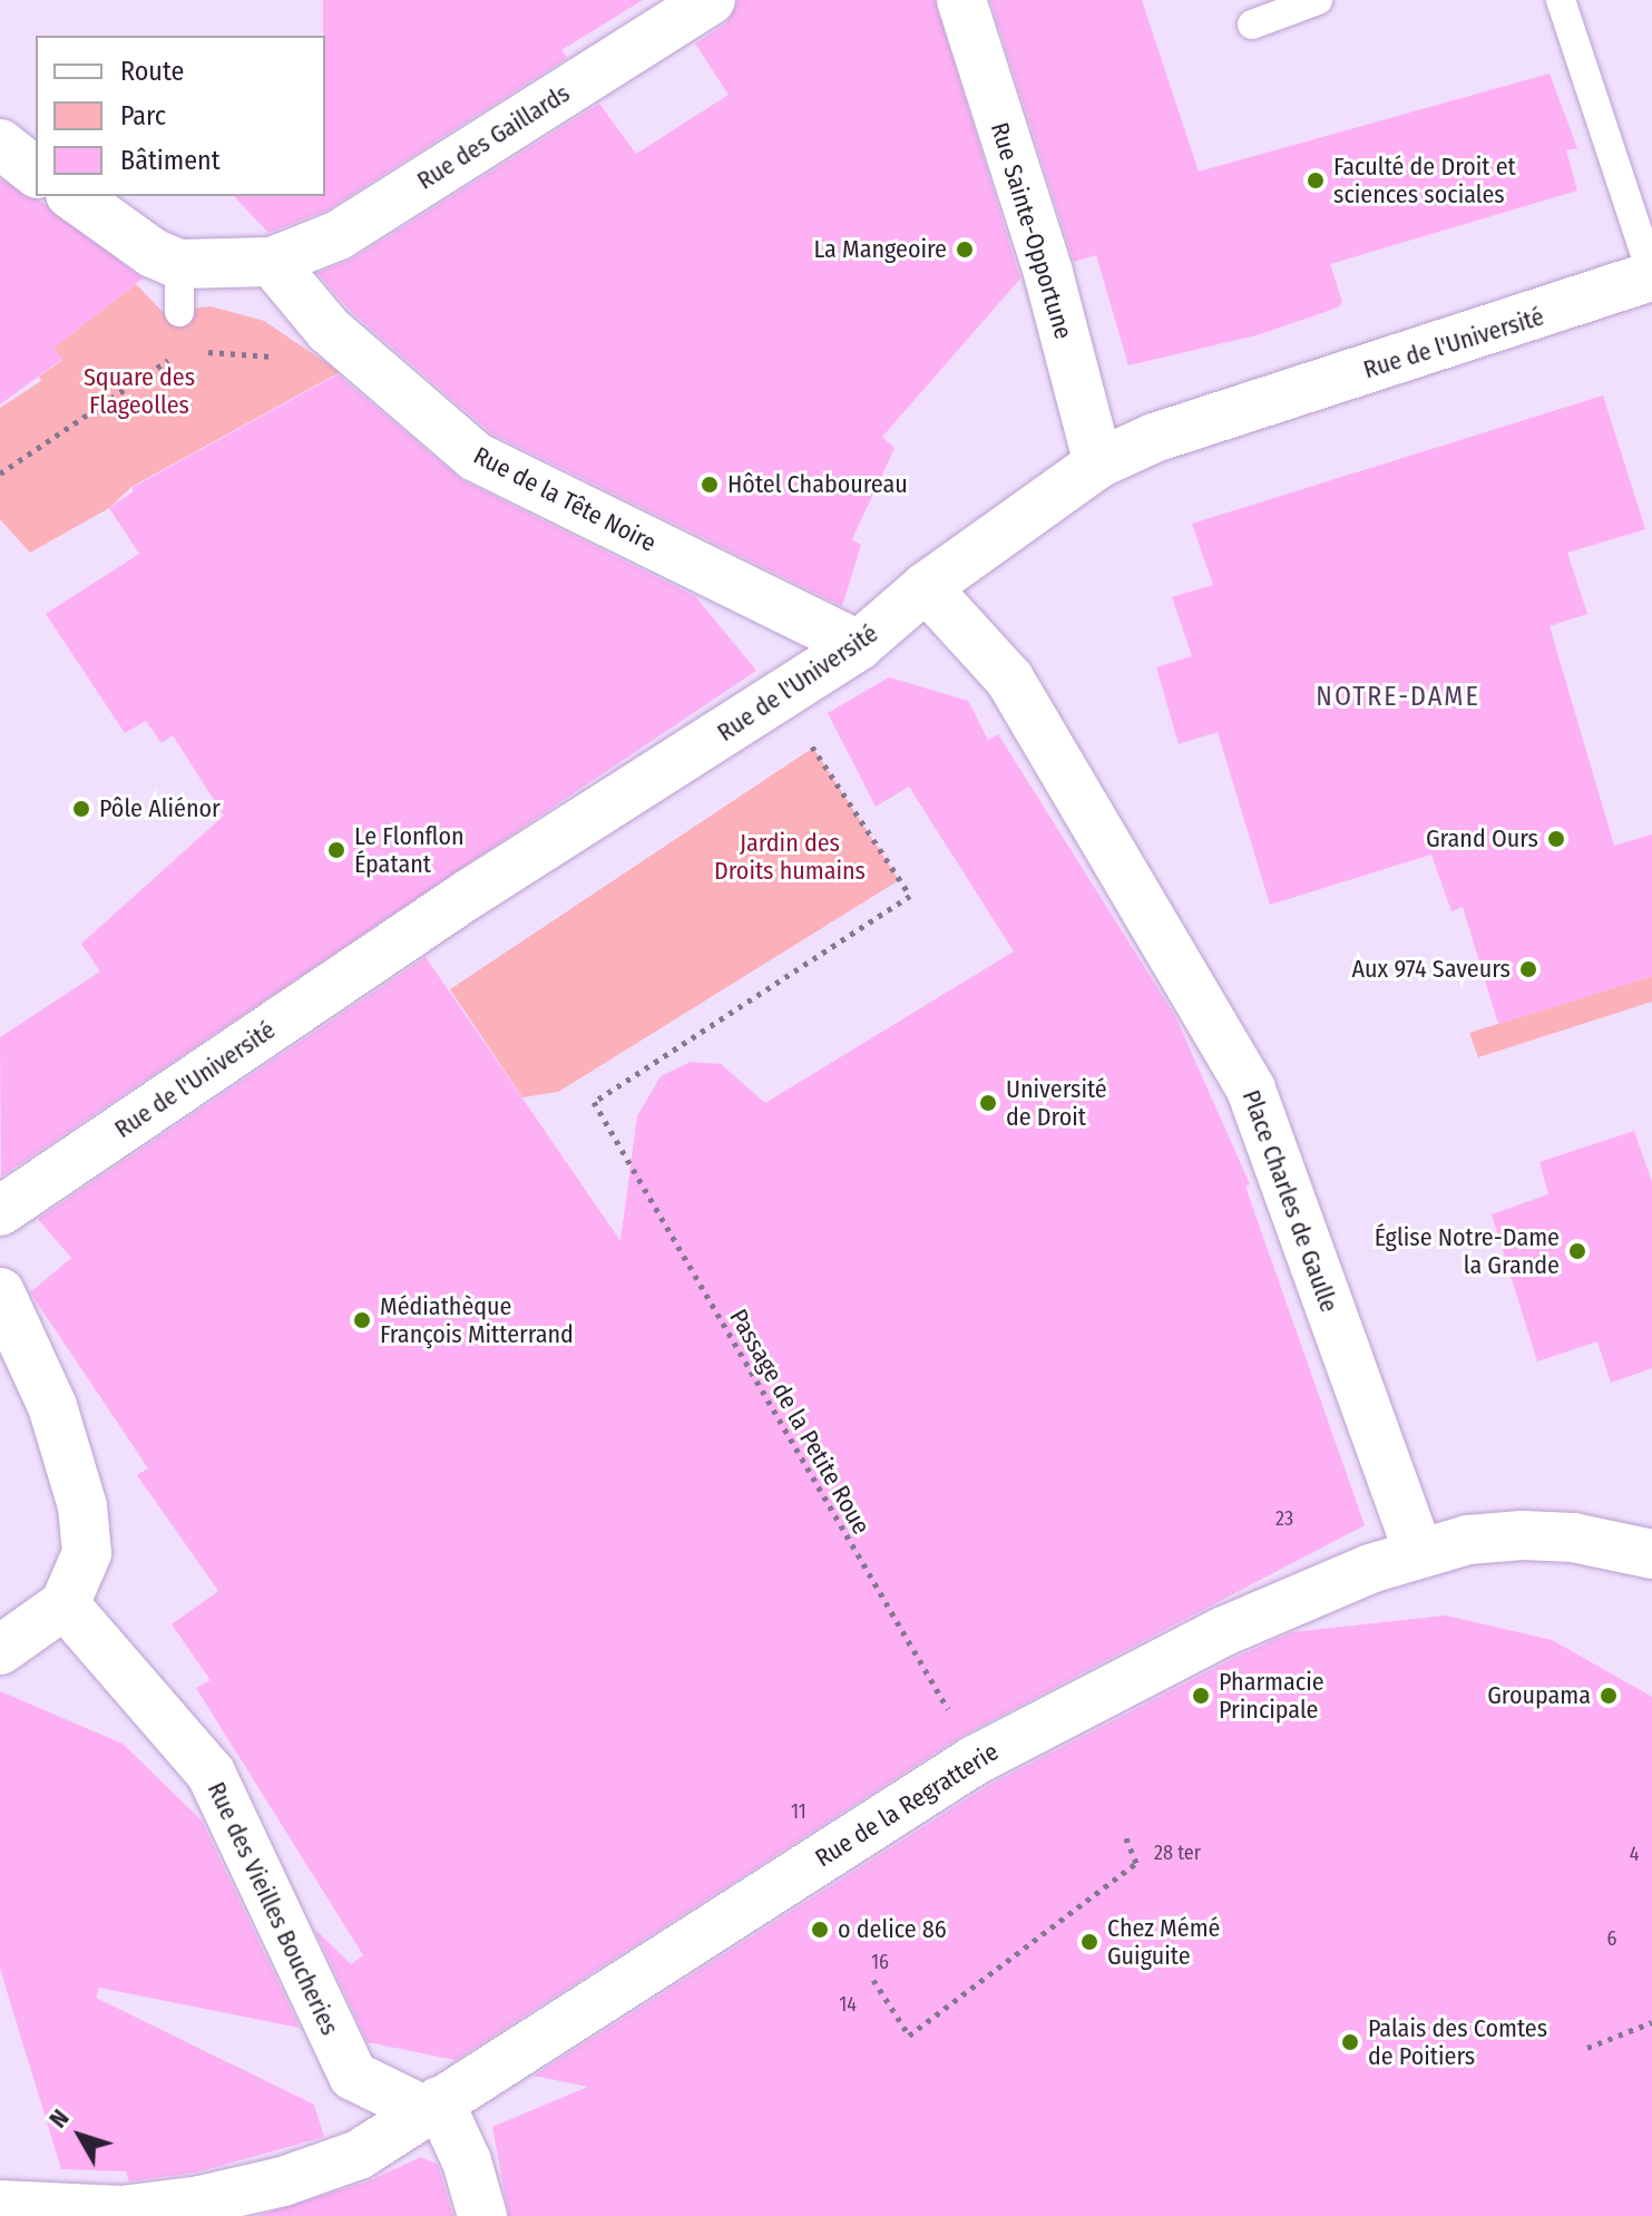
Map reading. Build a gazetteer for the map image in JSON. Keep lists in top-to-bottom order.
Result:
{
  "streets": {
    "street": [
      "Rue des Gaillards",
      "Rue Sainte-Opportune",
      "Rue de l'Université",
      "Rue de la Tête Noire",
      "Place Charles de Gaulle",
      "Rue de la Regratterie",
      "Rue des Vieilles Boucheries"
    ],
    "path": ["Passage de la Petite Roue"]
  },
  "crossings": [
    ["Rue des Gaillards", "Rue de la Tête Noire"],
    ["Rue Sainte-Opportune", "Rue de l'Université"],
    ["Rue de l'Université", "Rue de la Tête Noire"],
    ["Rue de l'Université", "Place Charles de Gaulle"],
    ["Rue de l'Université", "Passage de la Petite Roue"],
    ["Place Charles de Gaulle", "Rue de la Regratterie"],
    ["Passage de la Petite Roue", "Rue de la Regratterie"],
    ["Rue de la Regratterie", "Rue des Vieilles Boucheries"]
  ],
  "districts": ["NOTRE-DAME"],
  "parks": ["Square des Flageolles", "Jardin des Droits humains"],
  "places": [
    "Faculté de Droit et sciences sociales",
    "La Mangeoire",
    "Hôtel Chaboureau",
    "Pôle Aliénor",
    "Grand Ours",
    "Le Flonflon Épatant",
    "Aux 974 Saveurs",
    "Université de Droit",
    "Église Notre-Dame la Grande",
    "Médiathèque François Mitterrand",
    "Pharmacie Principale",
    "Groupama",
    "o delice 86",
    "Chez Mémé Guiguite",
    "Palais des Comtes de Poitiers"
  ],
  "house_numbers": [
    "23",
    "11",
    "28 ter",
    "4",
    "6",
    "16",
    "14"
  ],
  "legend": ["Route", "Parc", "Bâtiment"],
  "north": "top left"
}
